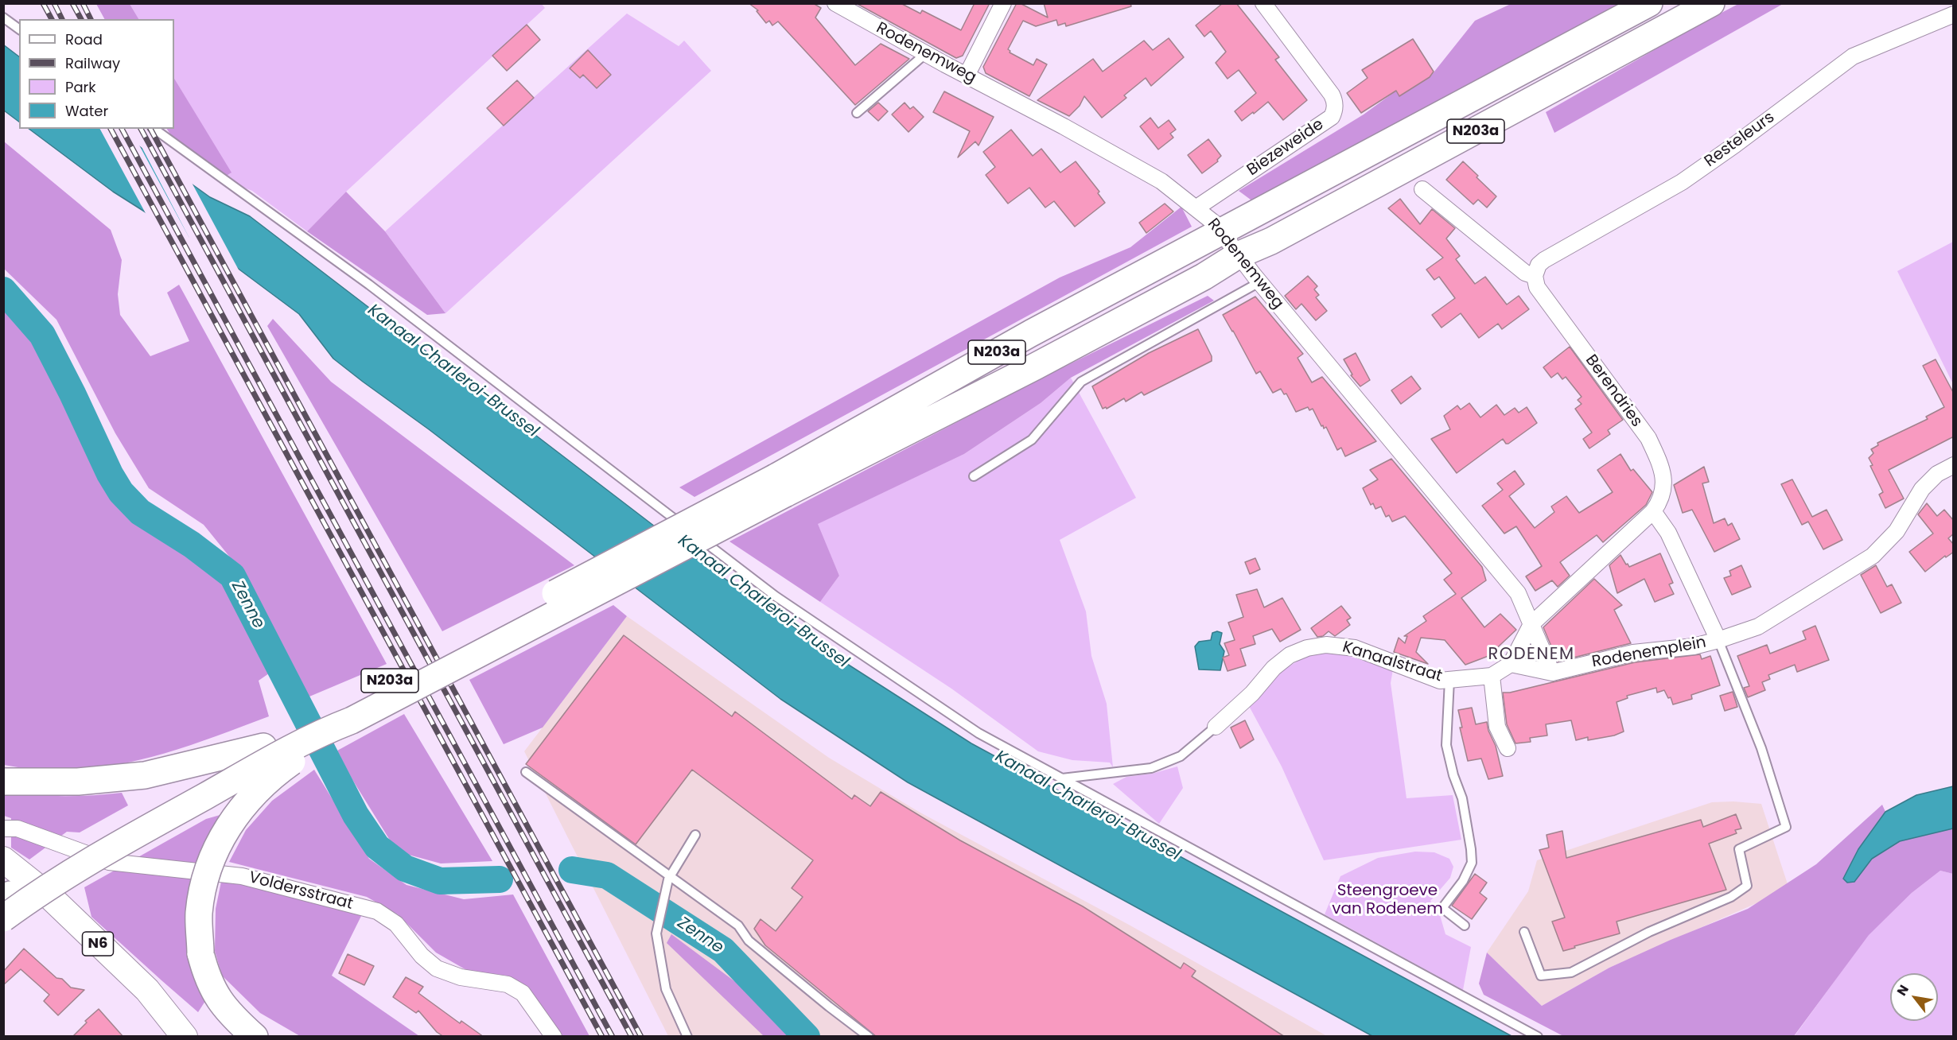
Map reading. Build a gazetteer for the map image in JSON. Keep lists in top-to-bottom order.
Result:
{
  "streets": {
    "highway": ["N203a"],
    "main road": ["N6"],
    "street": [
      "Rodenemweg",
      "Resteleurs",
      "Biezeweide",
      "Berendries",
      "Rodenemplein",
      "Kanaalstraat",
      "Voldersstraat"
    ]
  },
  "crossings": [
    ["Rodenemweg", "N203a"],
    ["Rodenemweg", "Biezeweide"],
    ["Resteleurs", "Berendries"],
    ["Rodenemplein", "Kanaalstraat"]
  ],
  "districts": ["RODENEM"],
  "water": ["Kanaal Charleroi-Brussel", "Zenne"],
  "parks": ["Steengroeve van Rodenem"],
  "legend": [
    "Road",
    "Railway",
    "Park",
    "Water"
  ],
  "north": "top left"
}
